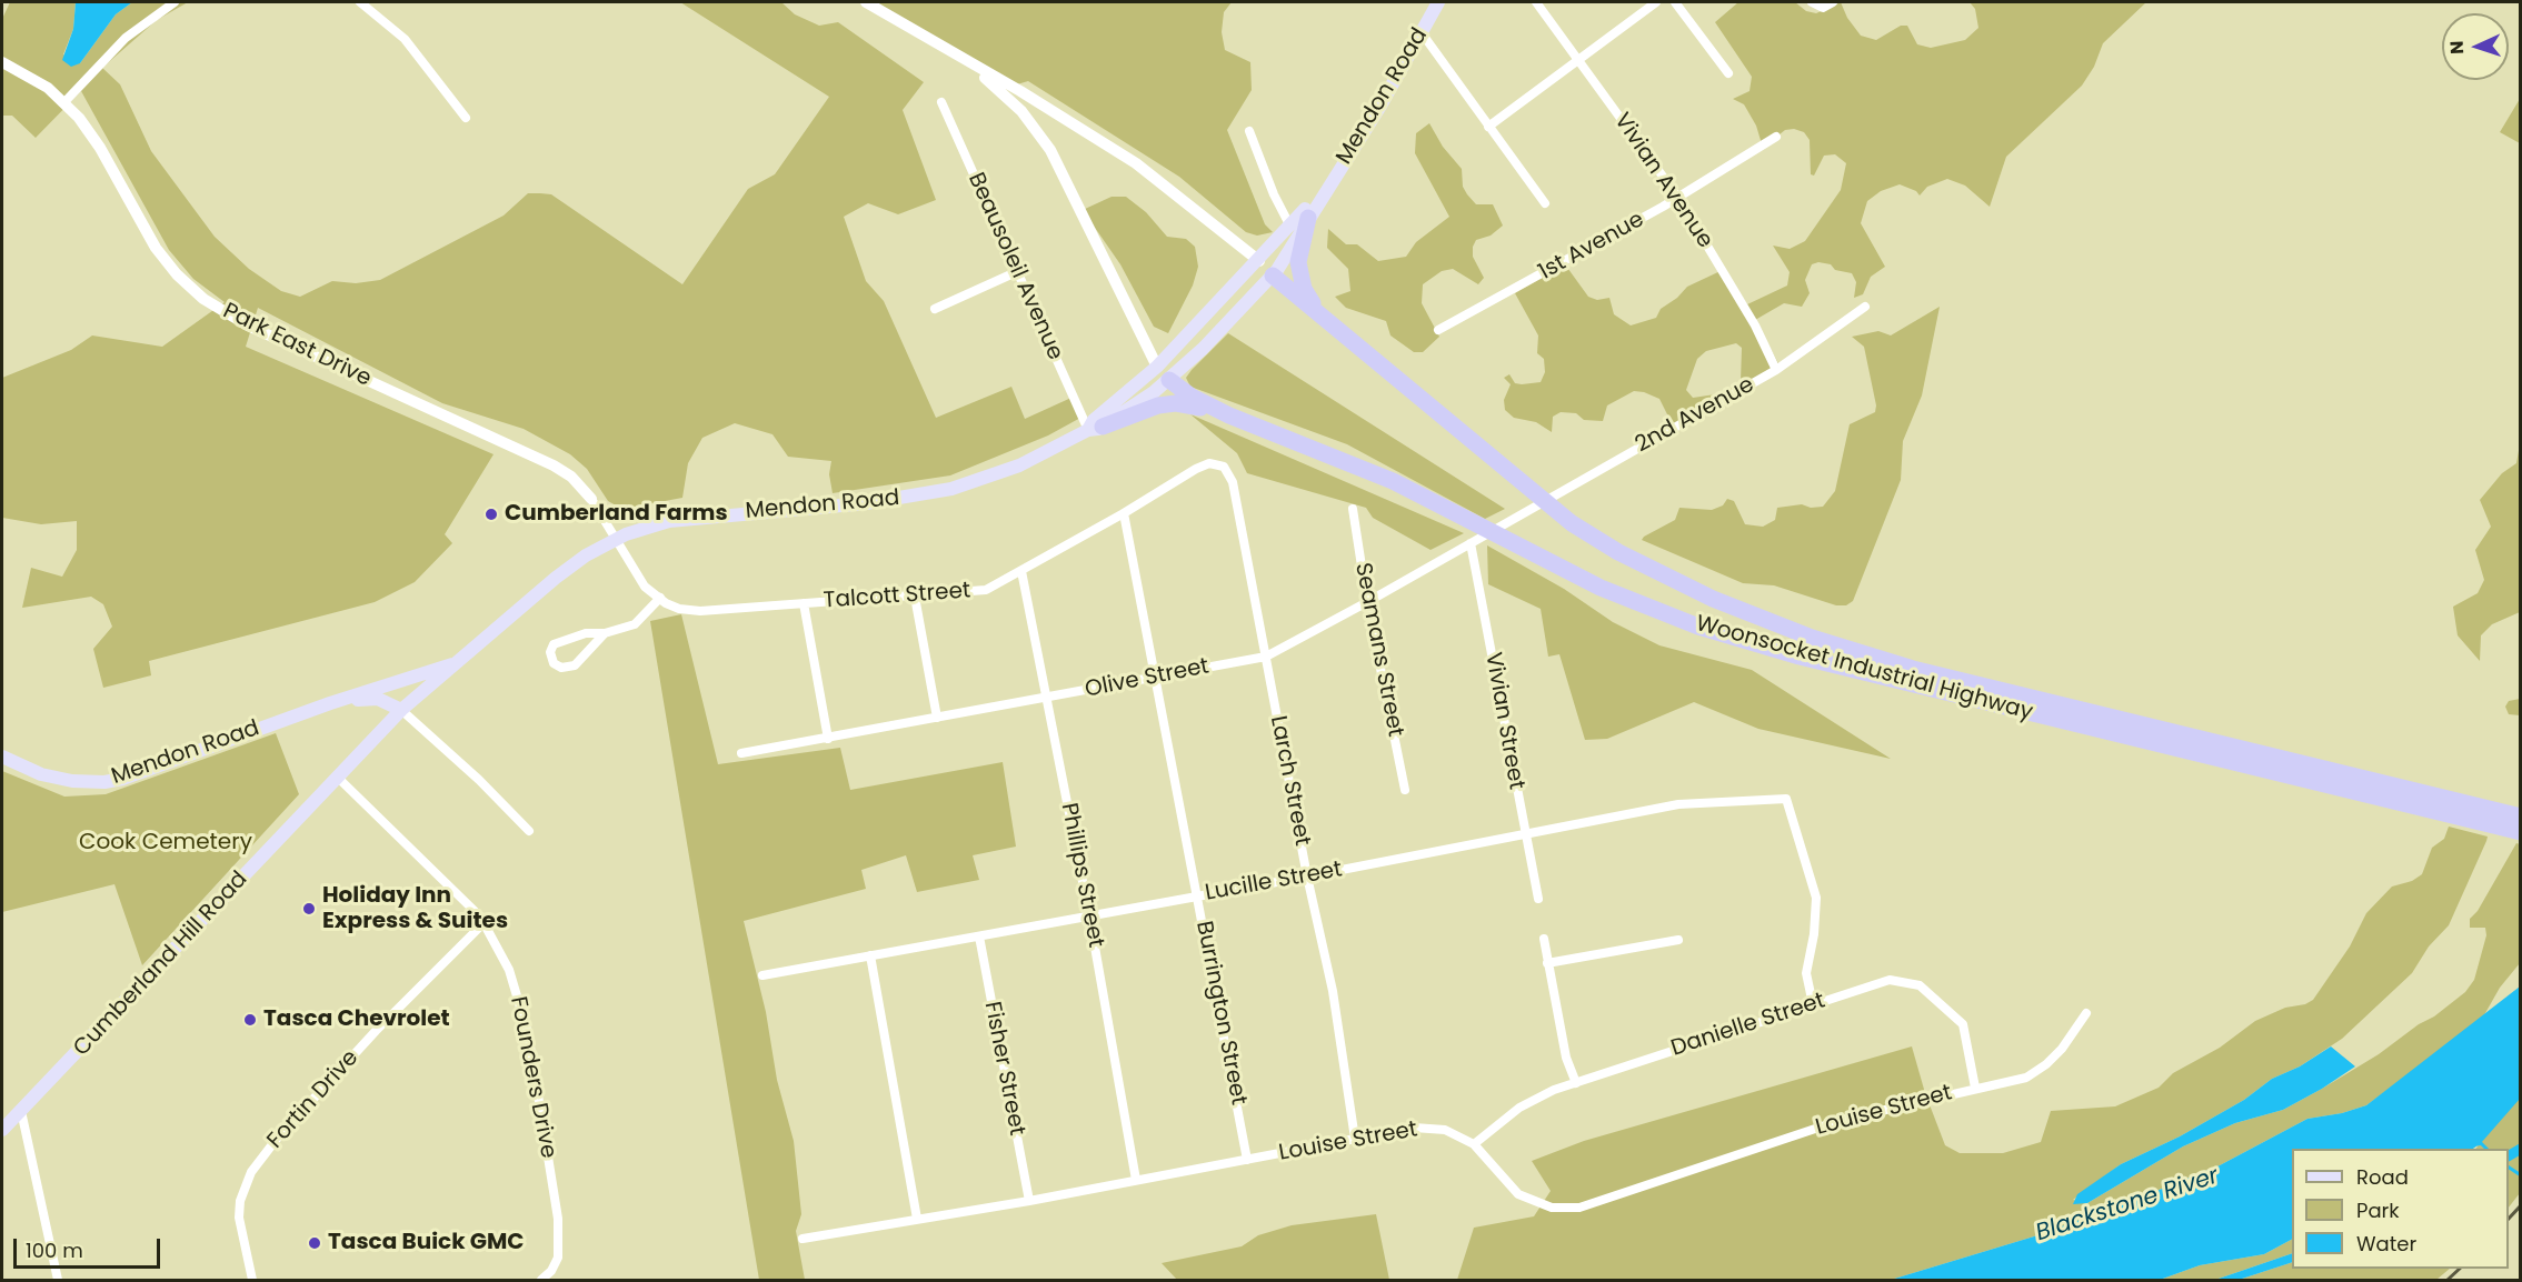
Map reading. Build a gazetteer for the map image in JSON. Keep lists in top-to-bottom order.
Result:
{
  "streets": {
    "highway": ["Woonsocket Industrial Highway"],
    "main road": ["Mendon Road", "Cumberland Hill Road"],
    "street": [
      "Vivian Avenue",
      "1st Avenue",
      "Beausoleil Avenue",
      "Park East Drive",
      "2nd Avenue",
      "Talcott Street",
      "Seamans Street",
      "Olive Street",
      "Vivian Street",
      "Larch Street",
      "Phillips Street",
      "Lucille Street",
      "Burrington Street",
      "Danielle Street",
      "Fisher Street",
      "Founders Drive",
      "Fortin Drive",
      "Louise Street"
    ]
  },
  "crossings": [
    ["Mendon Road", "Beausoleil Avenue"],
    ["Mendon Road", "Park East Drive"],
    ["Mendon Road", "Talcott Street"],
    ["Mendon Road", "Woonsocket Industrial Highway"],
    ["Mendon Road", "Cumberland Hill Road"],
    ["Vivian Avenue", "1st Avenue"],
    ["Vivian Avenue", "2nd Avenue"],
    ["Park East Drive", "Talcott Street"],
    ["2nd Avenue", "Olive Street"],
    ["Talcott Street", "Larch Street"],
    ["Talcott Street", "Phillips Street"],
    ["Talcott Street", "Burrington Street"],
    ["Seamans Street", "Olive Street"],
    ["Olive Street", "Vivian Street"],
    ["Olive Street", "Larch Street"],
    ["Olive Street", "Phillips Street"],
    ["Olive Street", "Burrington Street"],
    ["Vivian Street", "Lucille Street"],
    ["Larch Street", "Lucille Street"],
    ["Larch Street", "Louise Street"],
    ["Phillips Street", "Lucille Street"],
    ["Phillips Street", "Louise Street"],
    ["Lucille Street", "Burrington Street"],
    ["Lucille Street", "Danielle Street"],
    ["Lucille Street", "Fisher Street"],
    ["Cumberland Hill Road", "Founders Drive"],
    ["Burrington Street", "Louise Street"],
    ["Danielle Street", "Louise Street"],
    ["Fisher Street", "Louise Street"],
    ["Founders Drive", "Fortin Drive"]
  ],
  "water": ["Blackstone River"],
  "parks": ["Cook Cemetery"],
  "places": [
    "Cumberland Farms",
    "Holiday Inn Express & Suites",
    "Tasca Chevrolet",
    "Tasca Buick GMC"
  ],
  "legend": ["Road", "Park", "Water"],
  "scale_bar": "100 m",
  "north": "left"
}
